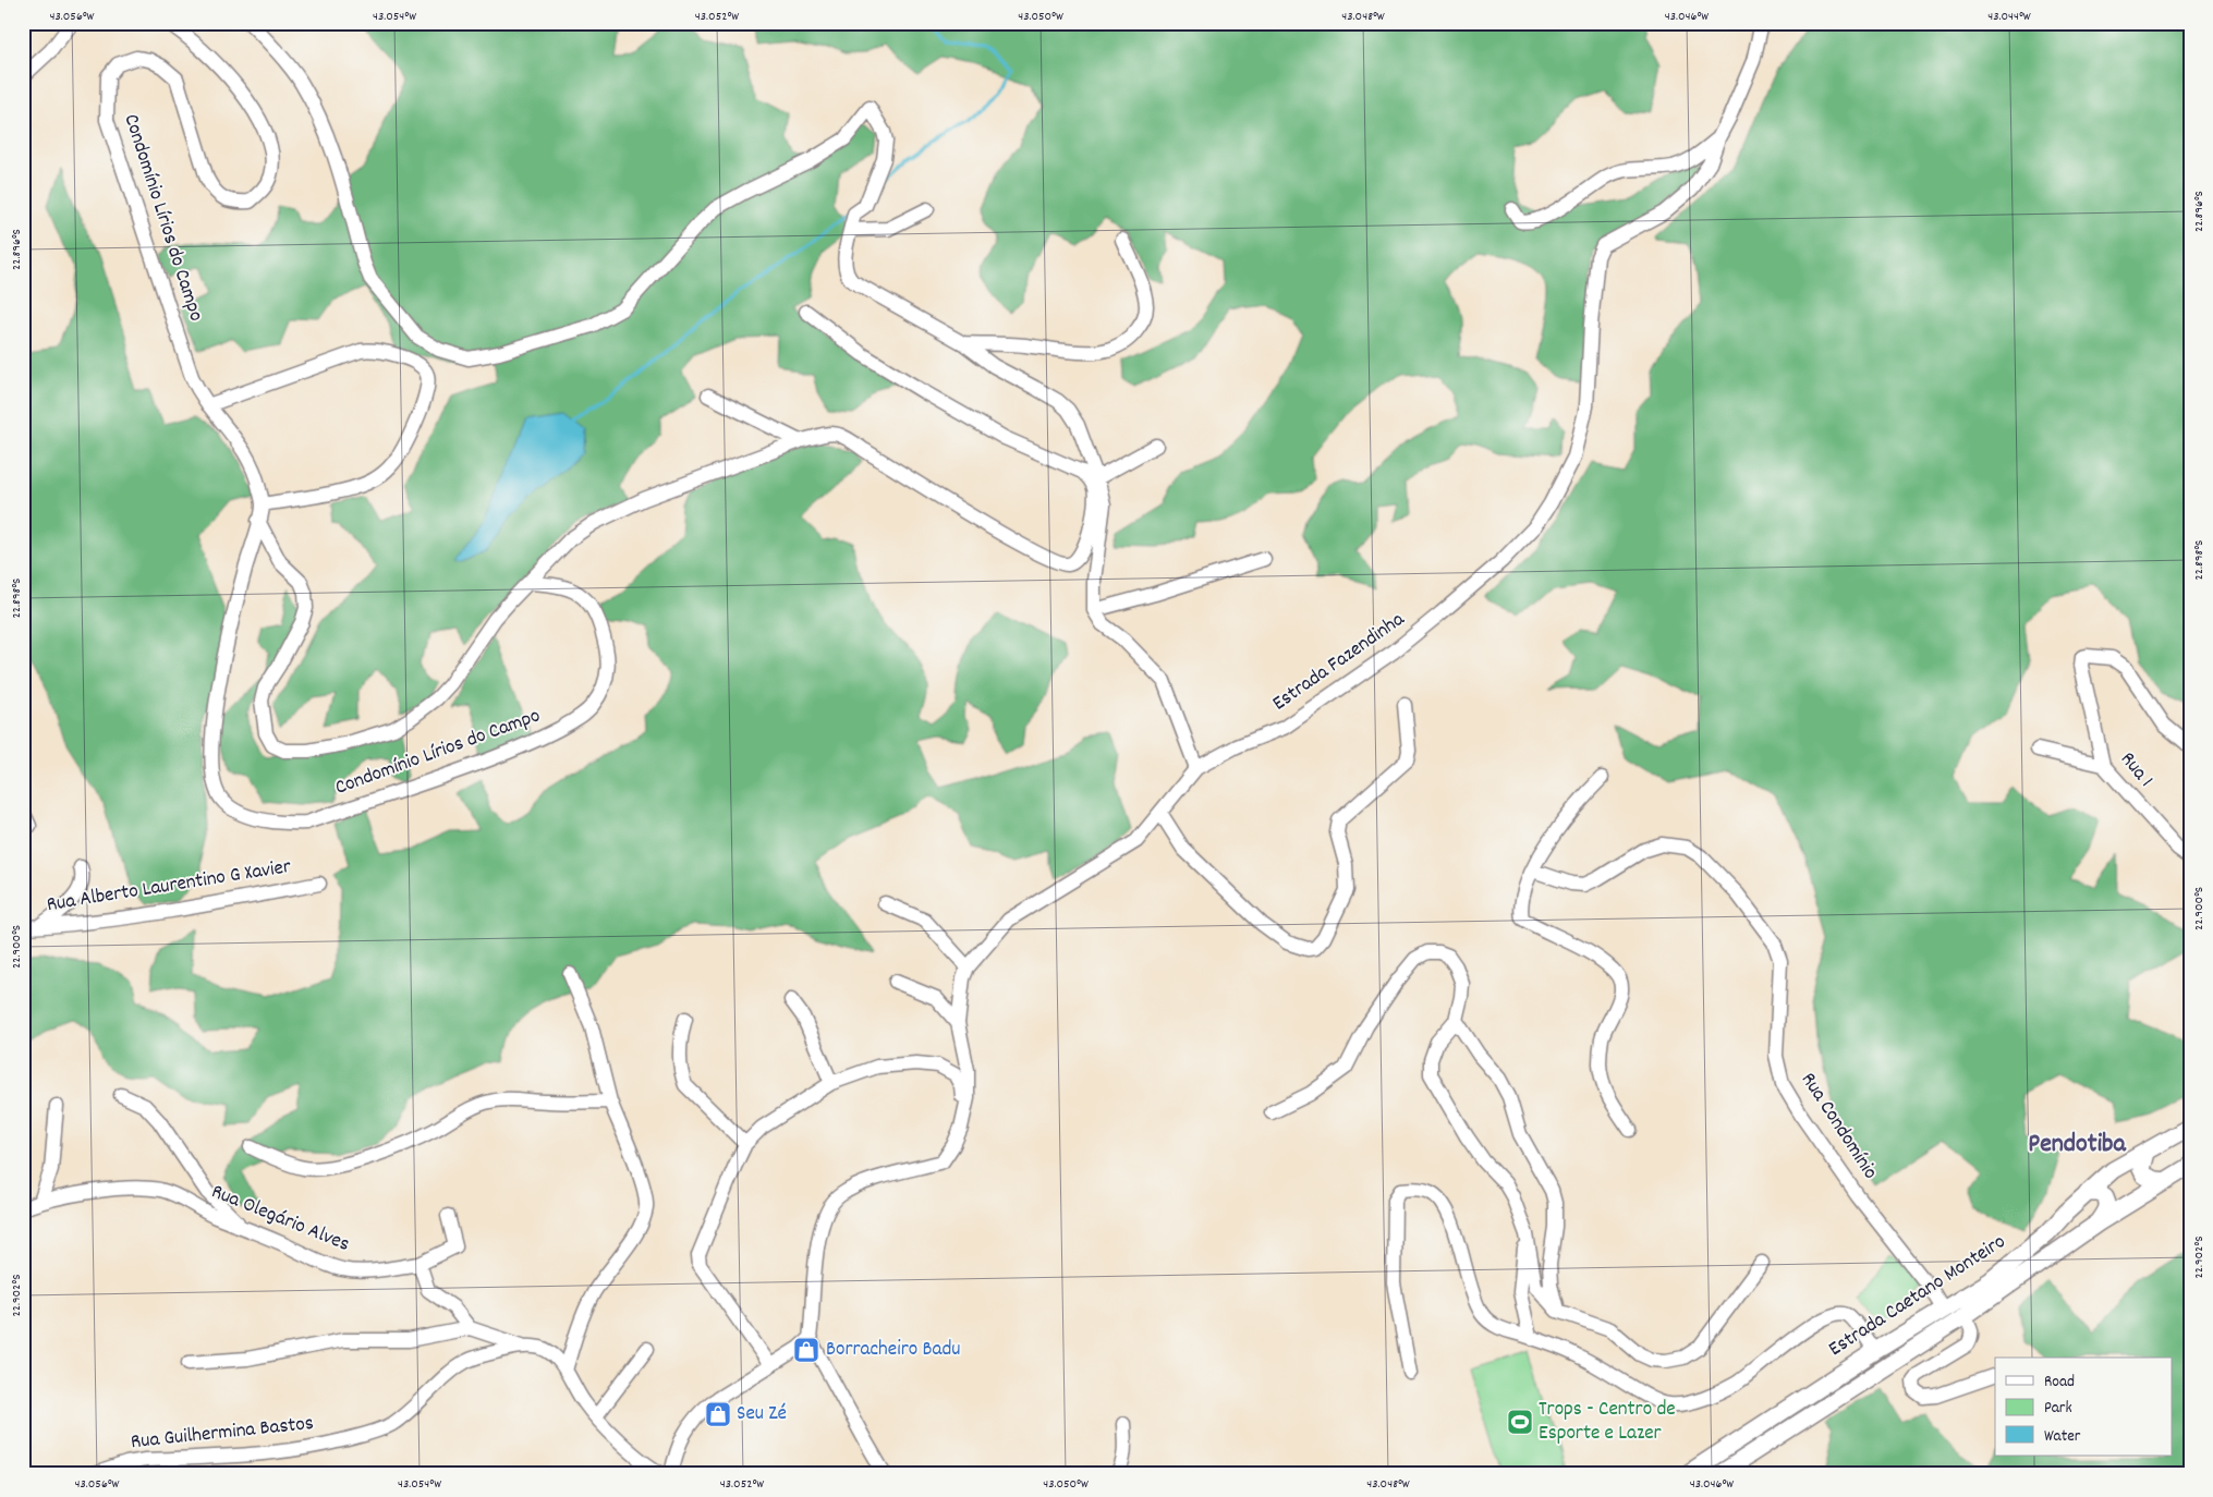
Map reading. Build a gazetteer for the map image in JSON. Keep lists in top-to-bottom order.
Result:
{
  "streets": {
    "main road": ["Estrada Caetano Monteiro"],
    "street": [
      "Condomínio Lírios do Campo",
      "Estrada Fazendinha",
      "Rua 1",
      "Rua Alberto Laurentino G Xavier",
      "Rua Condomínio",
      "Rua Olegário Alves",
      "Rua Guilhermina Bastos"
    ]
  },
  "crossings": [
    ["Rua Condomínio", "Estrada Caetano Monteiro"]
  ],
  "districts": ["Pendotiba"],
  "places": {
    "shop": ["Borracheiro Badu", "Seu Zé"],
    "sports": ["Trops - Centro de Esporte e Lazer"]
  },
  "legend": ["Road", "Park", "Water"],
  "coordinates": [
    "43.056°W",
    "43.054°W",
    "43.052°W",
    "43.050°W",
    "43.048°W",
    "43.046°W",
    "43.044°W",
    "22.896°S",
    "22.898°S",
    "22.900°S",
    "22.902°S"
  ]
}
